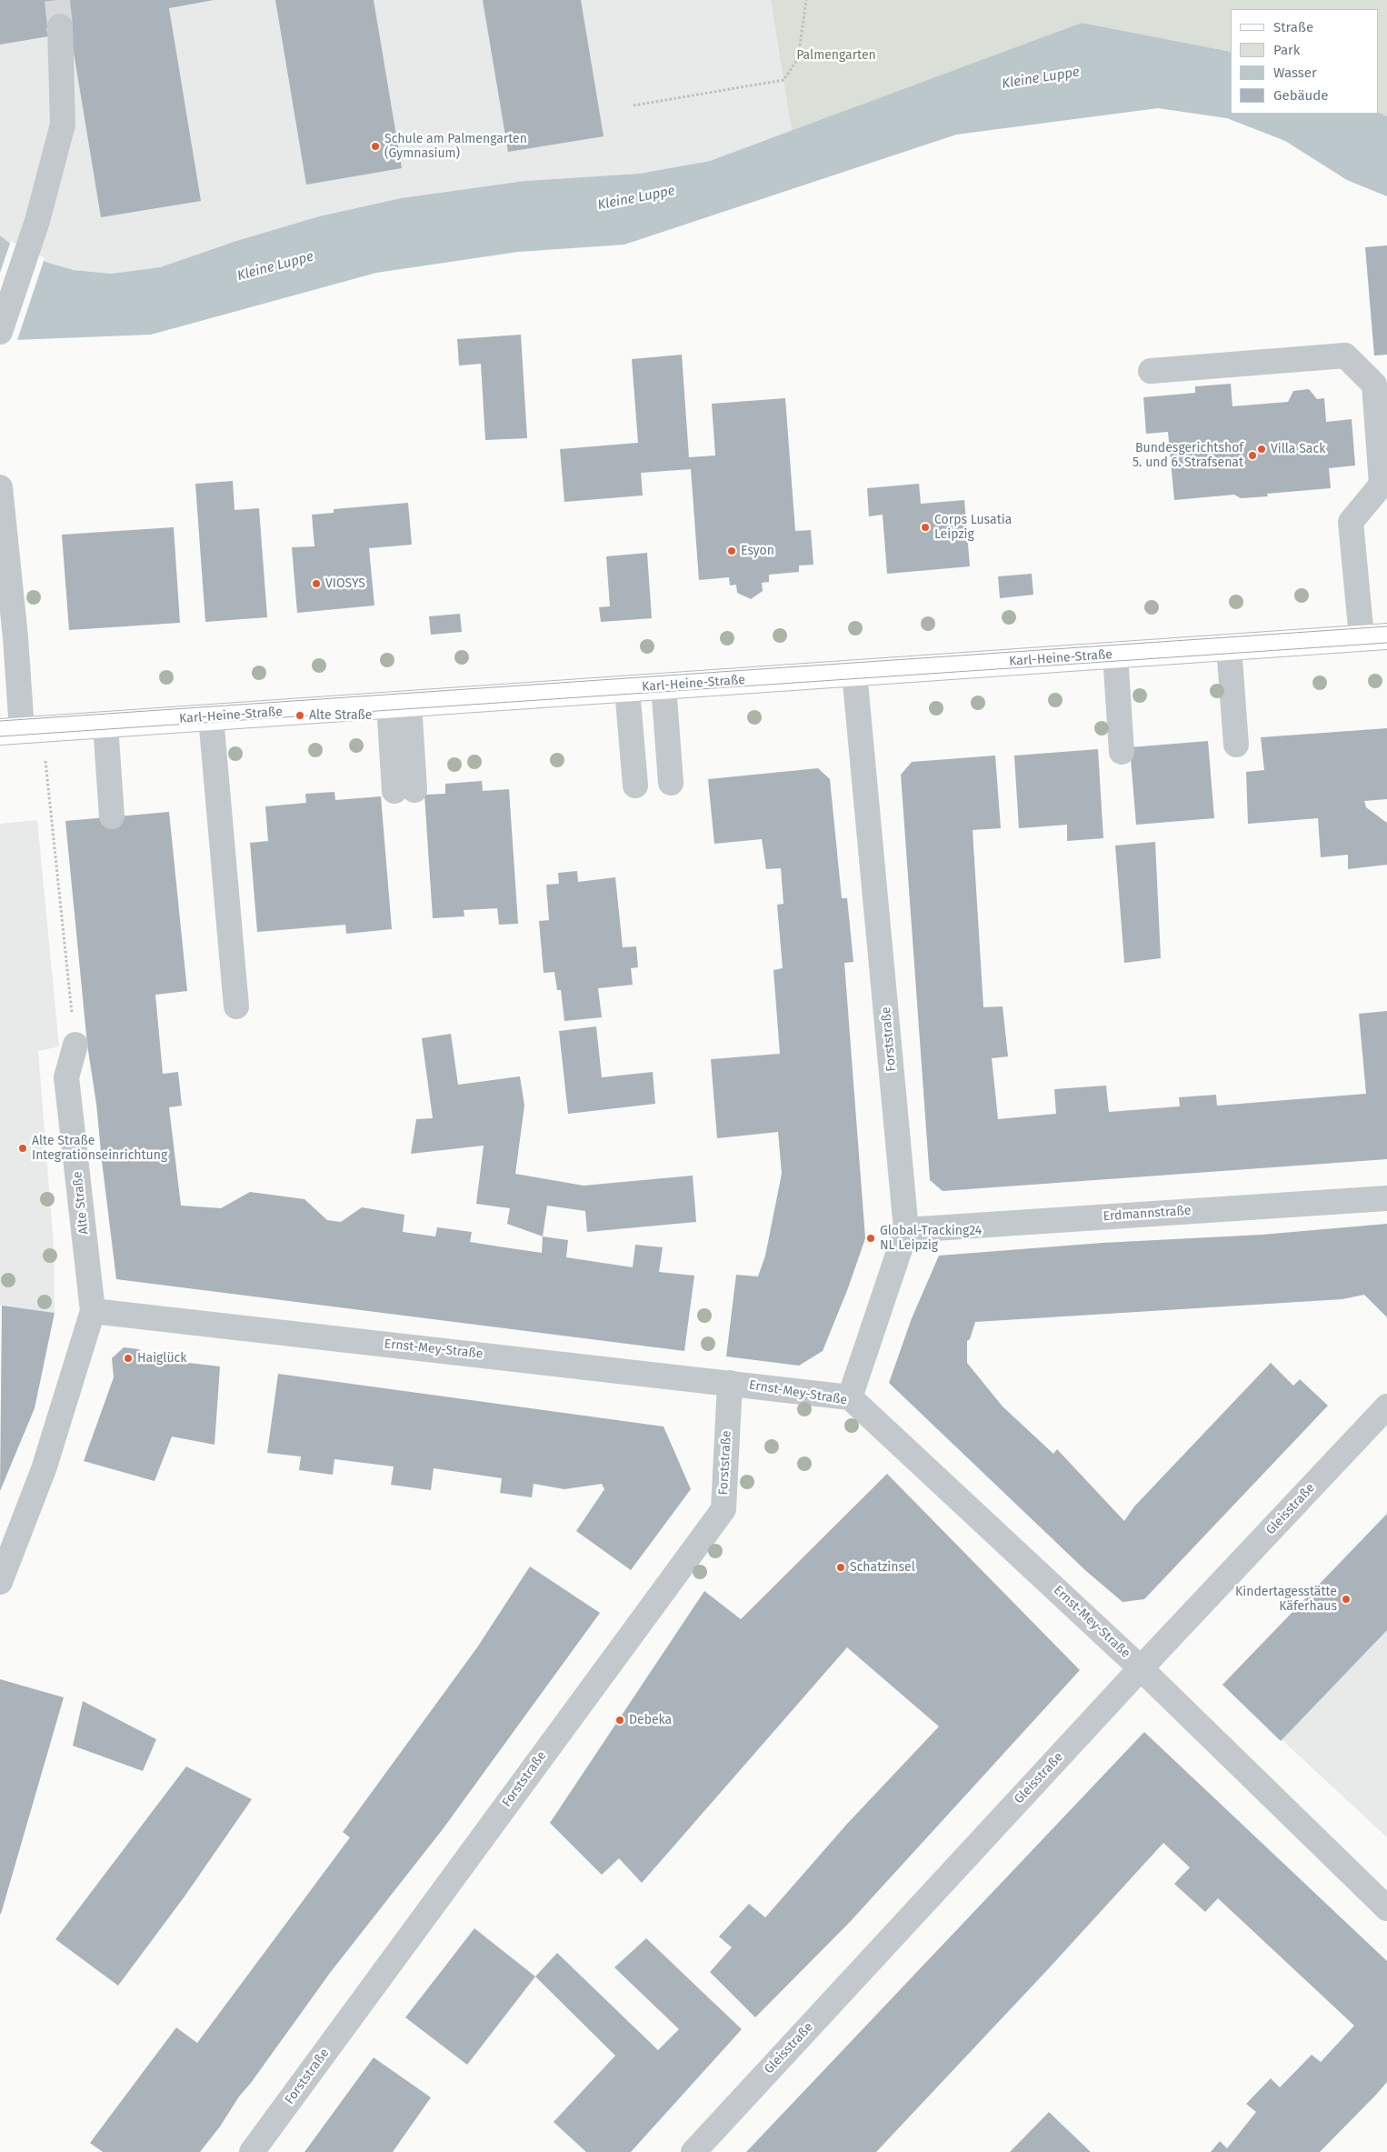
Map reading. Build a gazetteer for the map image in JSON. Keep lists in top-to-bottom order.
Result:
{
  "streets": {
    "main road": ["Karl-Heine-Straße"],
    "street": [
      "Forststraße",
      "Alte Straße",
      "Erdmannstraße",
      "Ernst-Mey-Straße",
      "Gleisstraße"
    ]
  },
  "crossings": [
    ["Karl-Heine-Straße", "Forststraße"],
    ["Forststraße", "Erdmannstraße"],
    ["Forststraße", "Ernst-Mey-Straße"],
    ["Alte Straße", "Ernst-Mey-Straße"],
    ["Ernst-Mey-Straße", "Gleisstraße"]
  ],
  "water": ["Kleine Luppe"],
  "parks": ["Palmengarten"],
  "places": [
    "Schule am Palmengarten (Gymnasium)",
    "Villa Sack",
    "Bundesgerichtshof 5. und 6. Strafsenat",
    "Corps Lusatia Leipzig",
    "Esyon",
    "VIOSYS",
    "Alte Straße",
    "Alte Straße Integrationseinrichtung",
    "Global-Tracking24 NL Leipzig",
    "Haiglück",
    "Schatzinsel",
    "Kindertagesstätte Käferhaus",
    "Debeka"
  ],
  "legend": [
    "Straße",
    "Park",
    "Wasser",
    "Gebäude"
  ]
}
